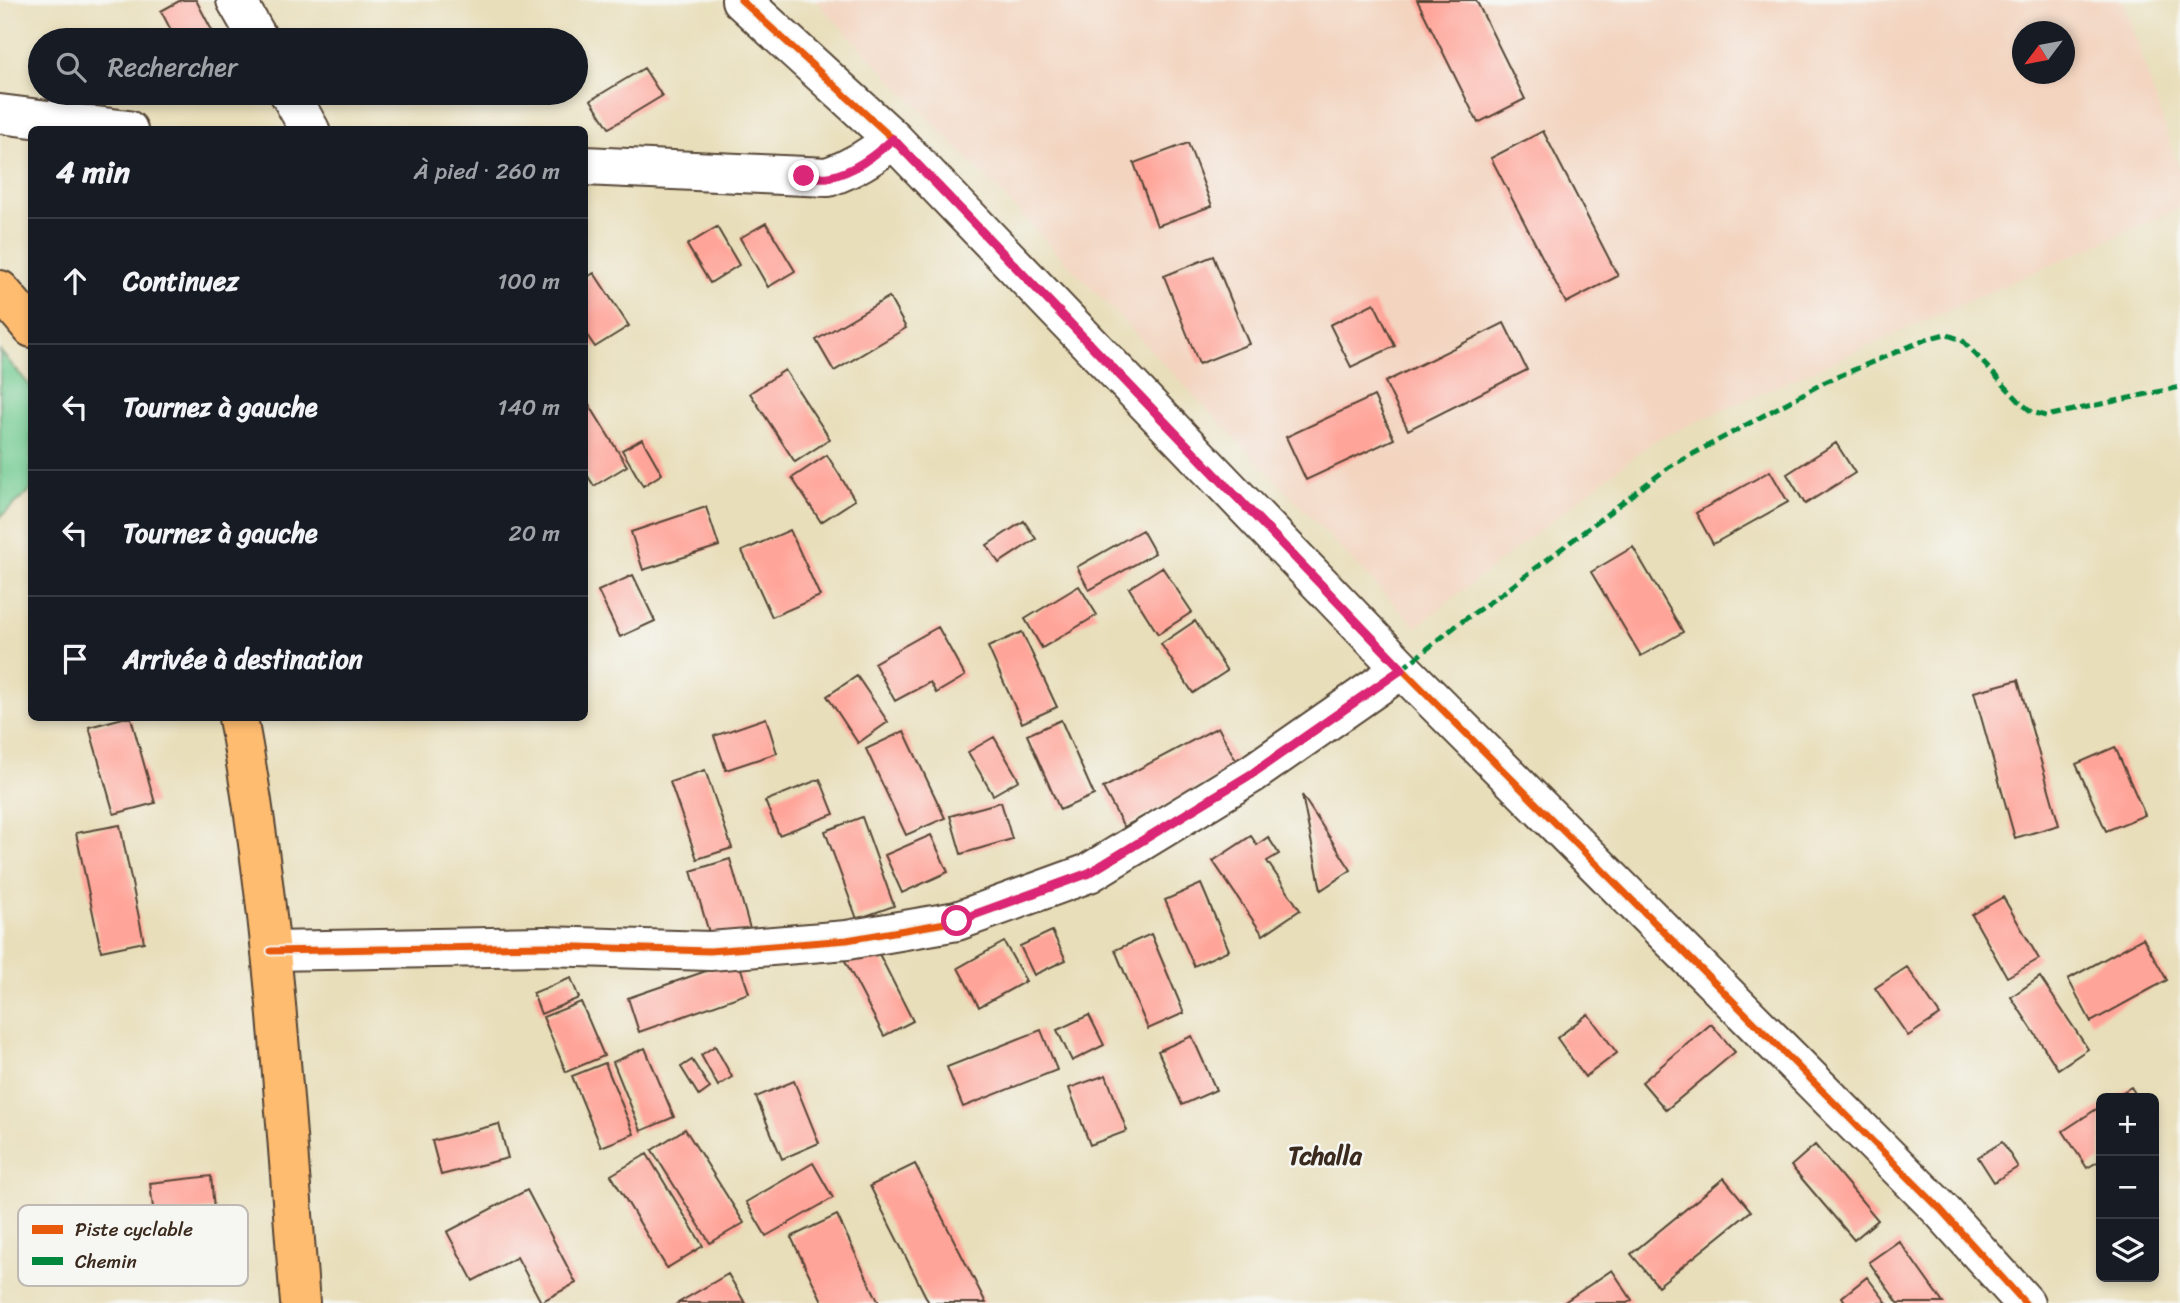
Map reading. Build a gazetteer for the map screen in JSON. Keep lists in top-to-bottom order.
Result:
{
  "districts": ["Tchalla"],
  "legend": ["Piste cyclable", "Chemin"],
  "north": "bottom left",
  "page": {
    "search": "Rechercher",
    "heading": ["4 min", "À pied · 260 m"],
    "list": [
      ["Continuez", "100 m"],
      ["Tournez à gauche", "140 m"],
      ["Tournez à gauche", "20 m"],
      "Arrivée à destination"
    ],
    "map_buttons": ["+", "−"]
  }
}
